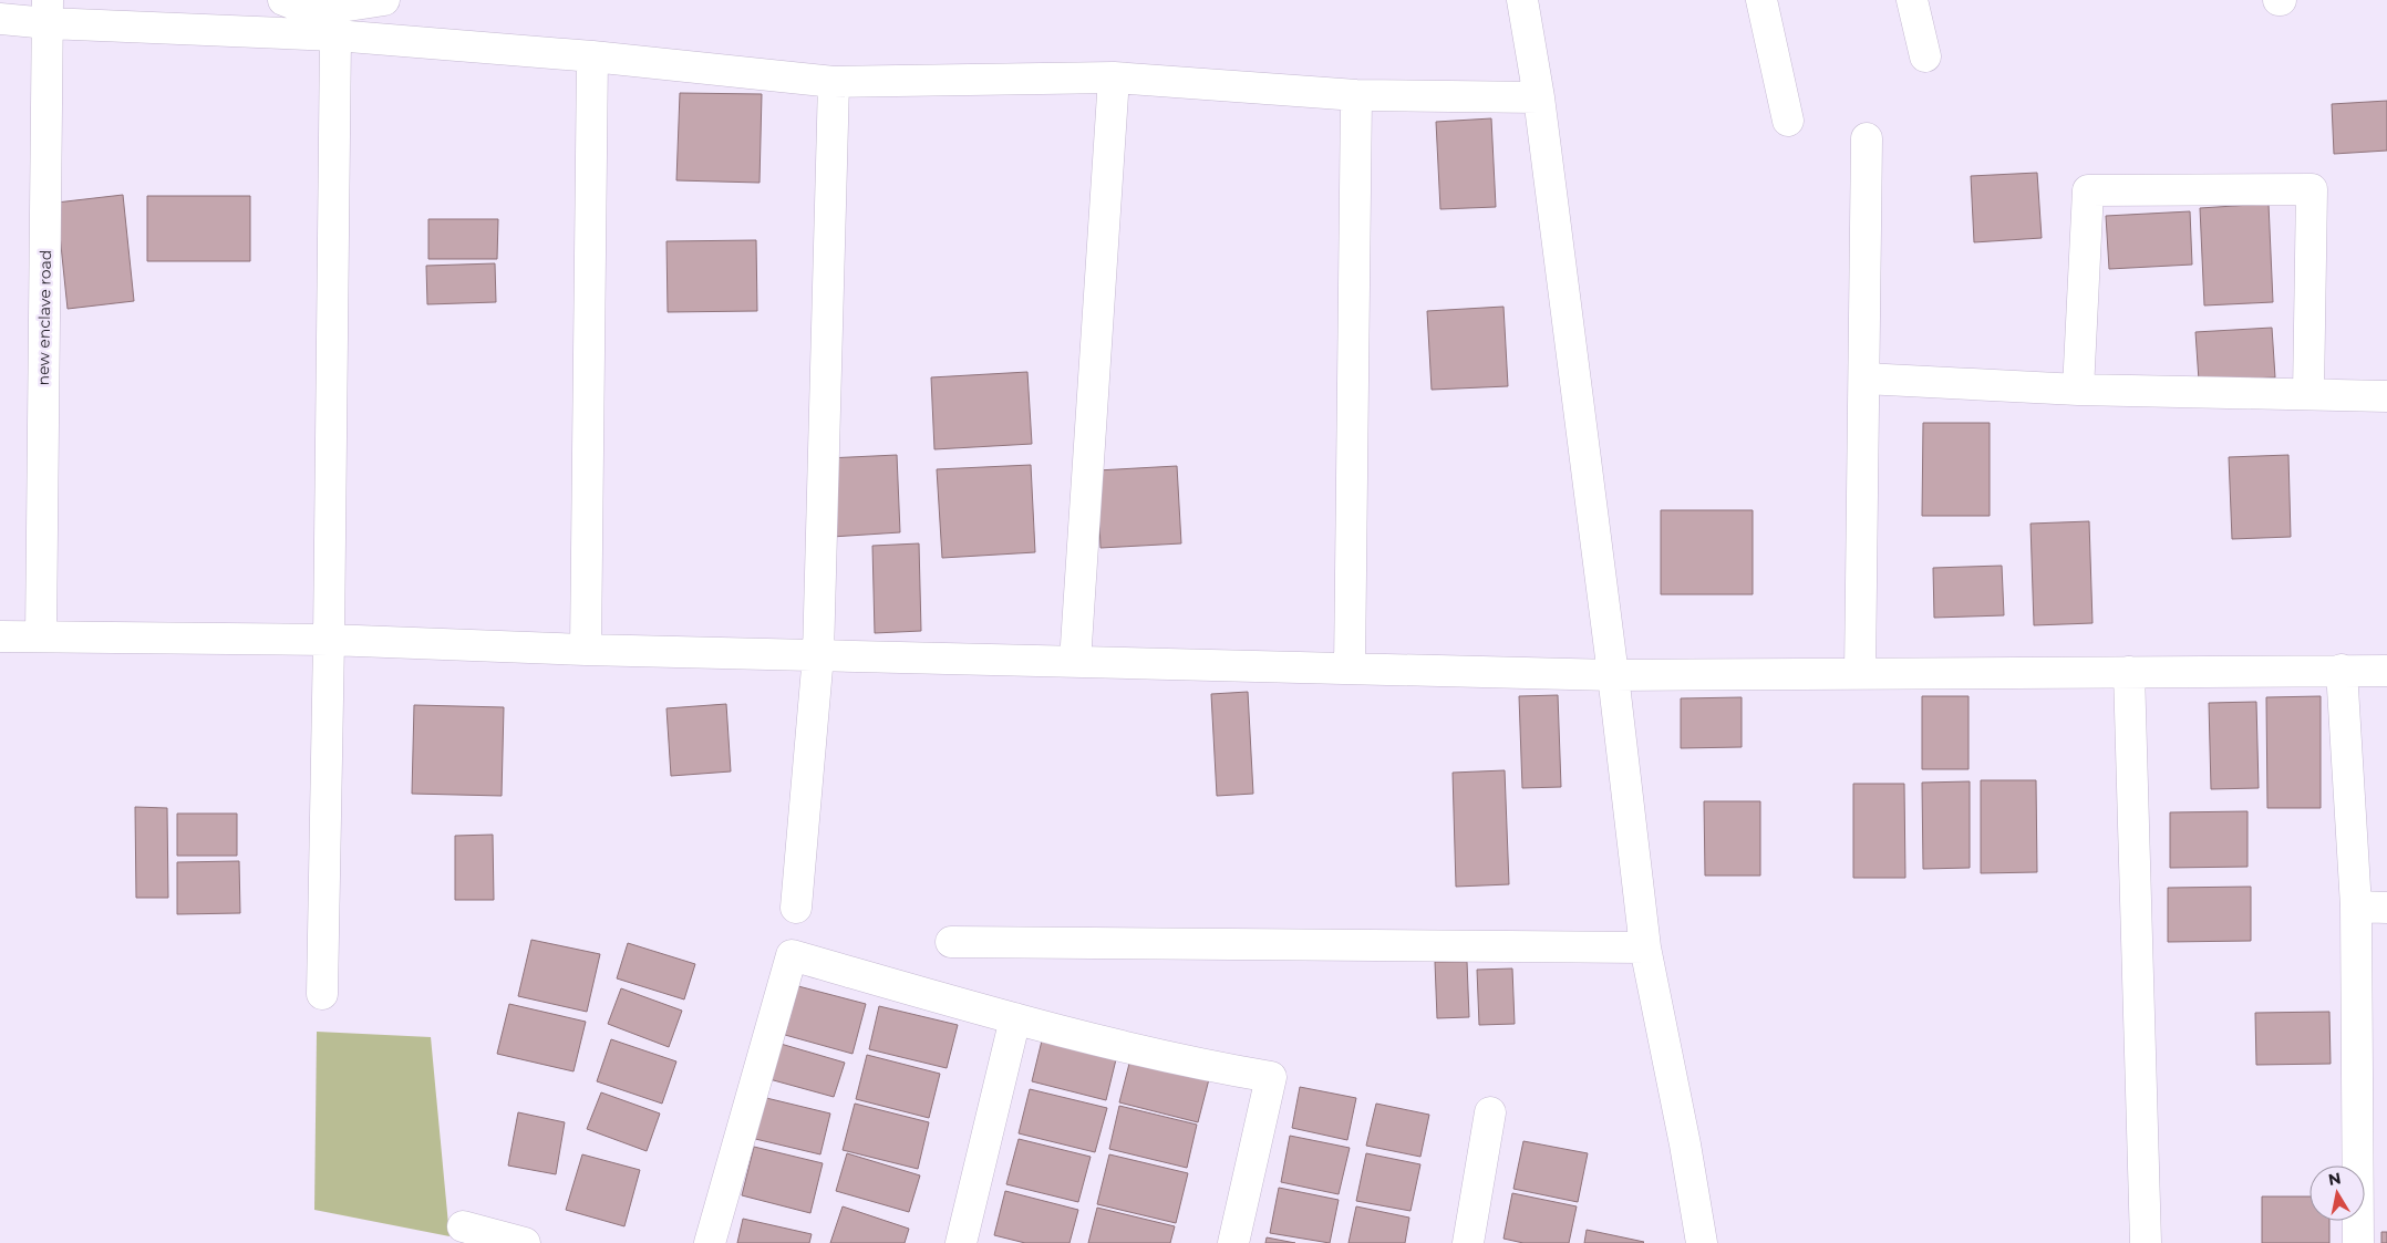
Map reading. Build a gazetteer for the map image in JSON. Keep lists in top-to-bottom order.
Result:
{
  "streets": {
    "street": ["new enclave road"]
  },
  "north": "top"
}
